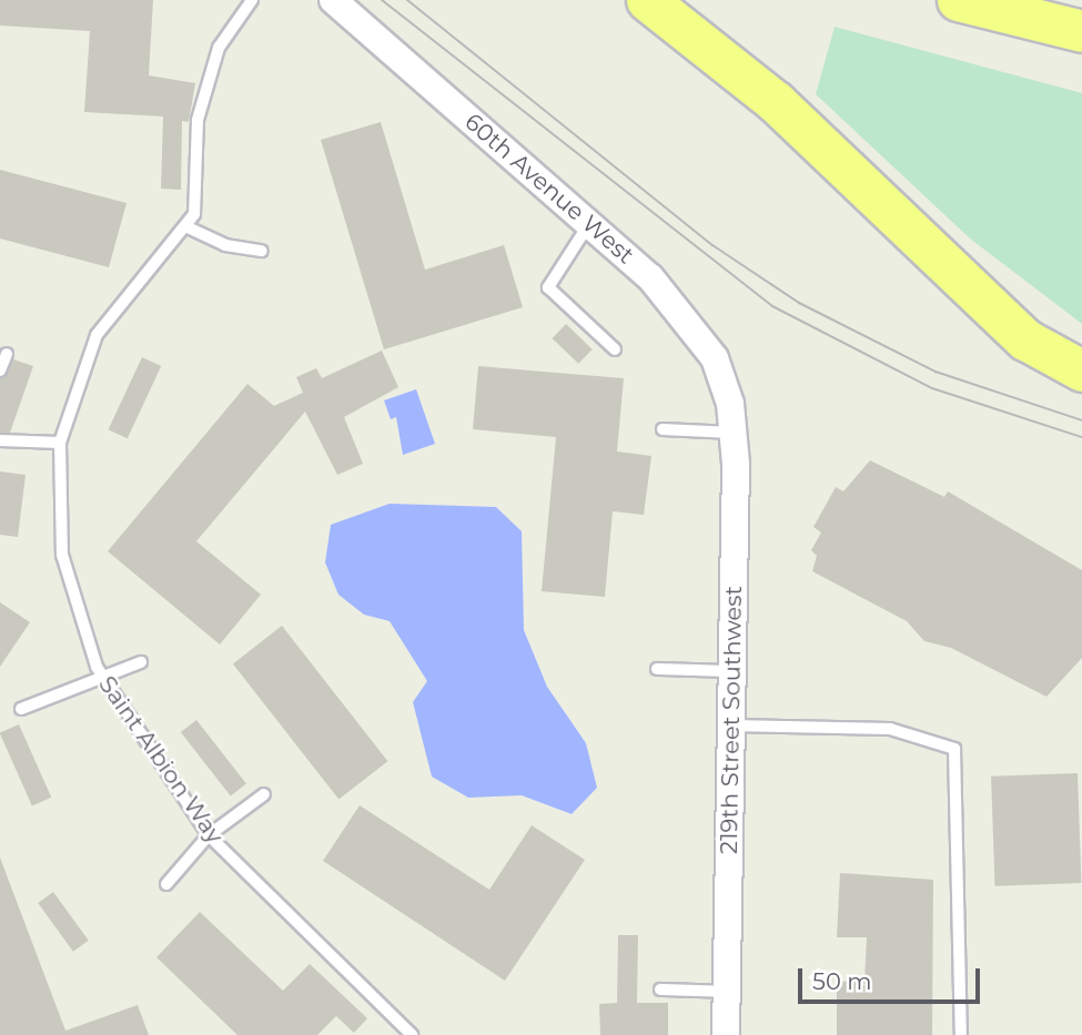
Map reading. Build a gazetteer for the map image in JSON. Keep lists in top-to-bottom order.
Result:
{
  "streets": {
    "street": ["60th Avenue West", "219th Street Southwest"],
    "lane": ["Saint Albion Way"]
  },
  "crossings": [
    ["60th Avenue West", "219th Street Southwest"]
  ],
  "scale_bar": "50 m"
}
